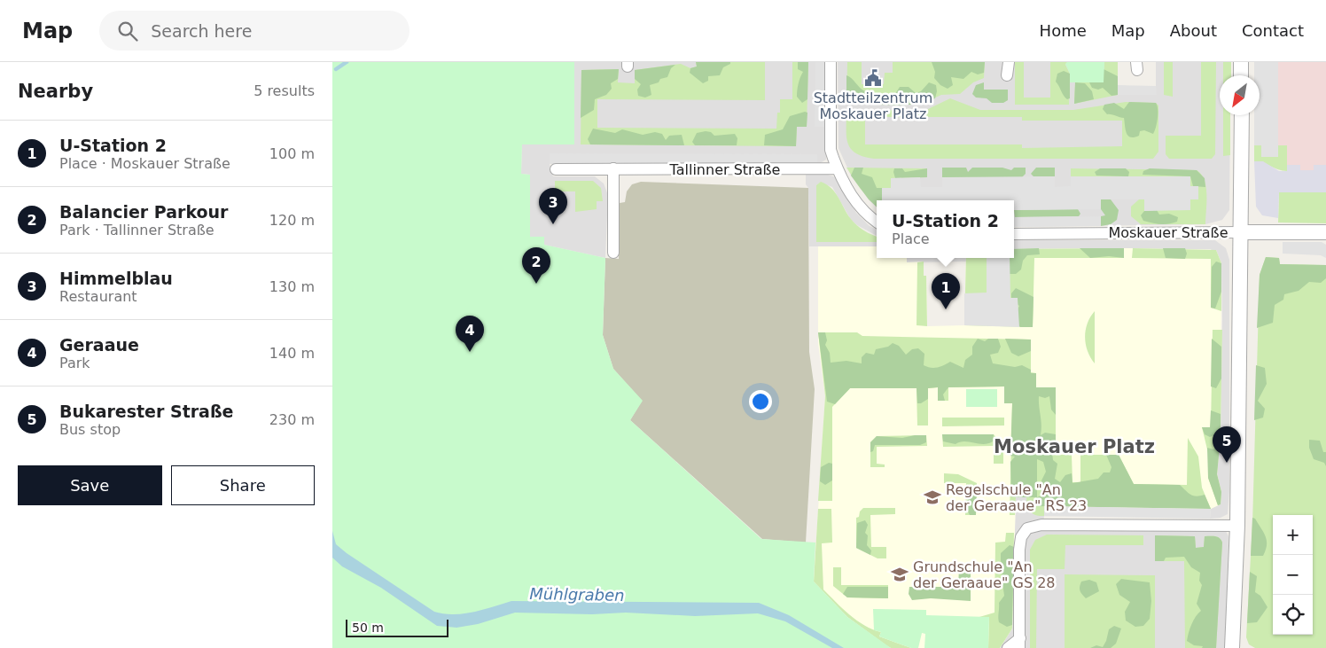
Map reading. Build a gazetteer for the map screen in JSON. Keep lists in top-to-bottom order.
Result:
{
  "streets": {
    "street": ["Tallinner Straße", "Moskauer Straße"]
  },
  "districts": ["Moskauer Platz"],
  "water": ["Mühlgraben"],
  "places": {
    "public building": ["Stadtteilzentrum Moskauer Platz"],
    "school or university": ["Regelschule \"An der Geraaue\" RS 23", "Grundschule \"An der Geraaue\" GS 28"]
  },
  "scale_bar": "50 m",
  "north": "bottom left",
  "page": {
    "header": "Map",
    "search": "Search here",
    "nav": [
      "Home",
      "Map",
      "About",
      "Contact"
    ],
    "heading": ["Nearby", "5 results"],
    "list": [
      {
        "mark": "1",
        "name": "U-Station 2",
        "note": "Place · Moskauer Straße",
        "value": "100 m"
      },
      {
        "mark": "2",
        "name": "Balancier Parkour",
        "note": "Park · Tallinner Straße",
        "value": "120 m"
      },
      {
        "mark": "3",
        "name": "Himmelblau",
        "note": "Restaurant",
        "value": "130 m"
      },
      {
        "mark": "4",
        "name": "Geraaue",
        "note": "Park",
        "value": "140 m"
      },
      {
        "mark": "5",
        "name": "Bukarester Straße",
        "note": "Bus stop",
        "value": "230 m"
      }
    ],
    "pins": [
      "3",
      "2",
      "1",
      "4",
      "5"
    ],
    "popup": ["U-Station 2", "Place"],
    "buttons": ["Save", "Share"],
    "map_buttons": ["+", "−"],
    "scale": "50 m"
  }
}
